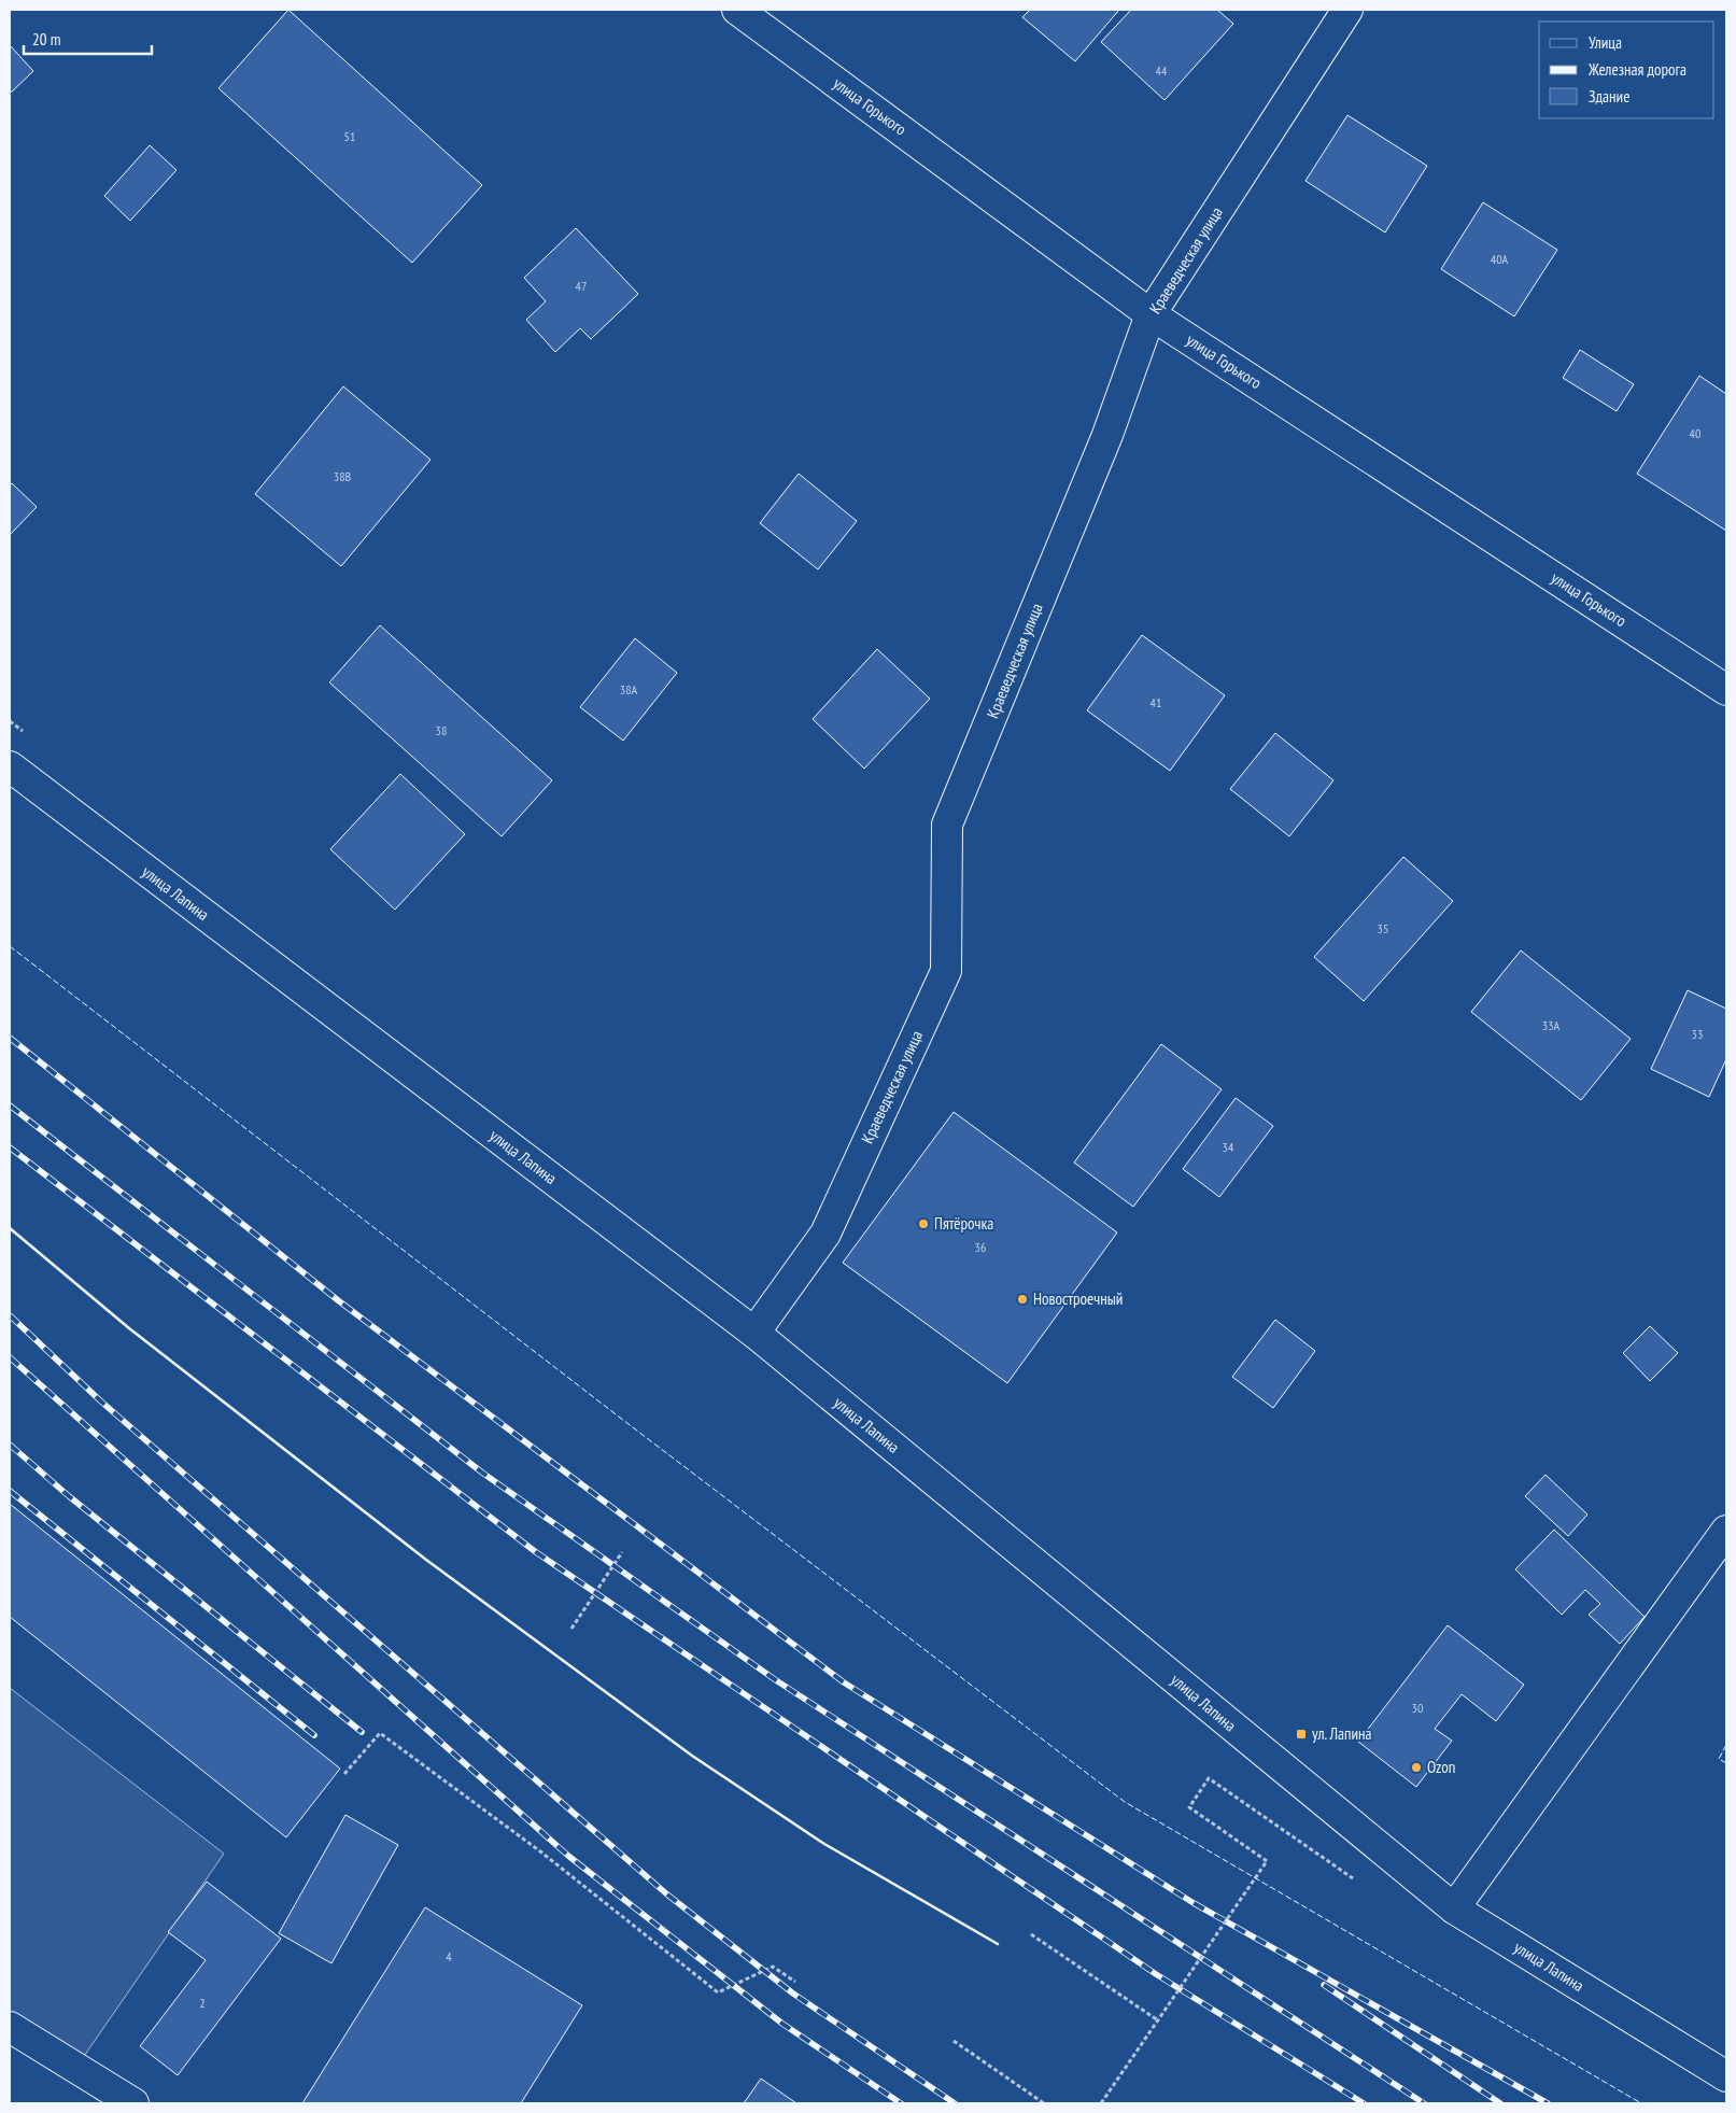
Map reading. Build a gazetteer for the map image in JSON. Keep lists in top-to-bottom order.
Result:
{
  "streets": {
    "street": ["улица Горького", "Краеведческая улица", "улица Лапина"]
  },
  "crossings": [
    ["улица Горького", "Краеведческая улица"],
    ["Краеведческая улица", "улица Лапина"]
  ],
  "places": {
    "other": ["Пятёрочка", "Новостроечный", "Ozon"],
    "transit": ["ул. Лапина"]
  },
  "house_numbers": [
    "44",
    "51",
    "40А",
    "47",
    "40",
    "38В",
    "38А",
    "41",
    "38",
    "35",
    "33А",
    "33",
    "34",
    "36",
    "30",
    "4",
    "2"
  ],
  "legend": ["Улица", "Железная дорога", "Здание"],
  "scale_bar": "20 m"
}
